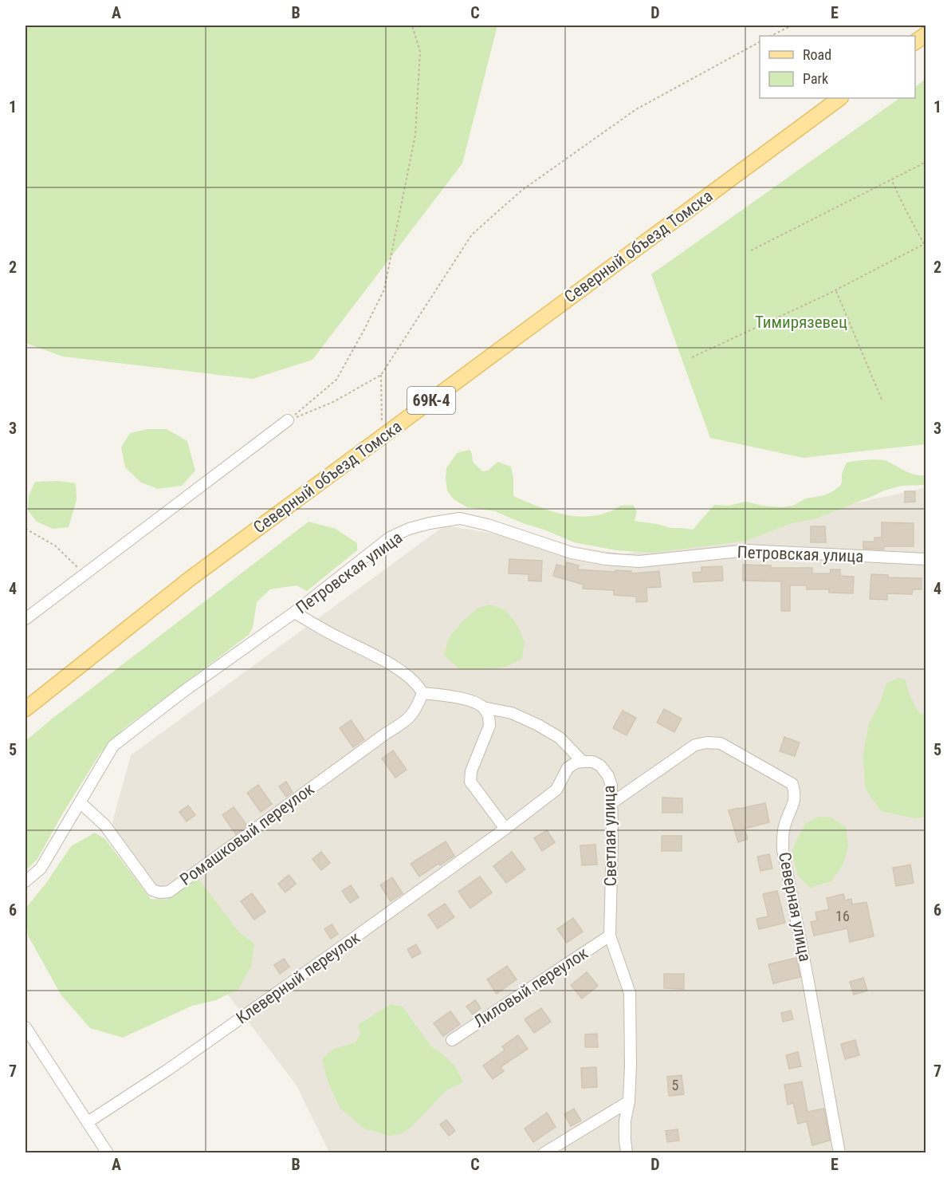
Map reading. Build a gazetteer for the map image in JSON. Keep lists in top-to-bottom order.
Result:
{
  "streets": {
    "main road": ["Северный объезд Томска", "69К-4"],
    "street": [
      "Петровская улица",
      "Ромашковый переулок",
      "Светлая улица",
      "Северная улица",
      "Клеверный переулок",
      "Лиловый переулок"
    ]
  },
  "crossings": [
    ["Петровская улица", "Ромашковый переулок"],
    ["Светлая улица", "Северная улица"],
    ["Светлая улица", "Лиловый переулок"]
  ],
  "parks": ["Тимирязевец"],
  "house_numbers": ["16", "5"],
  "legend": ["Road", "Park"],
  "grid": {
    "columns": [
      "A",
      "B",
      "C",
      "D",
      "E"
    ],
    "rows": [
      "1",
      "2",
      "3",
      "4",
      "5",
      "6",
      "7"
    ]
  }
}
